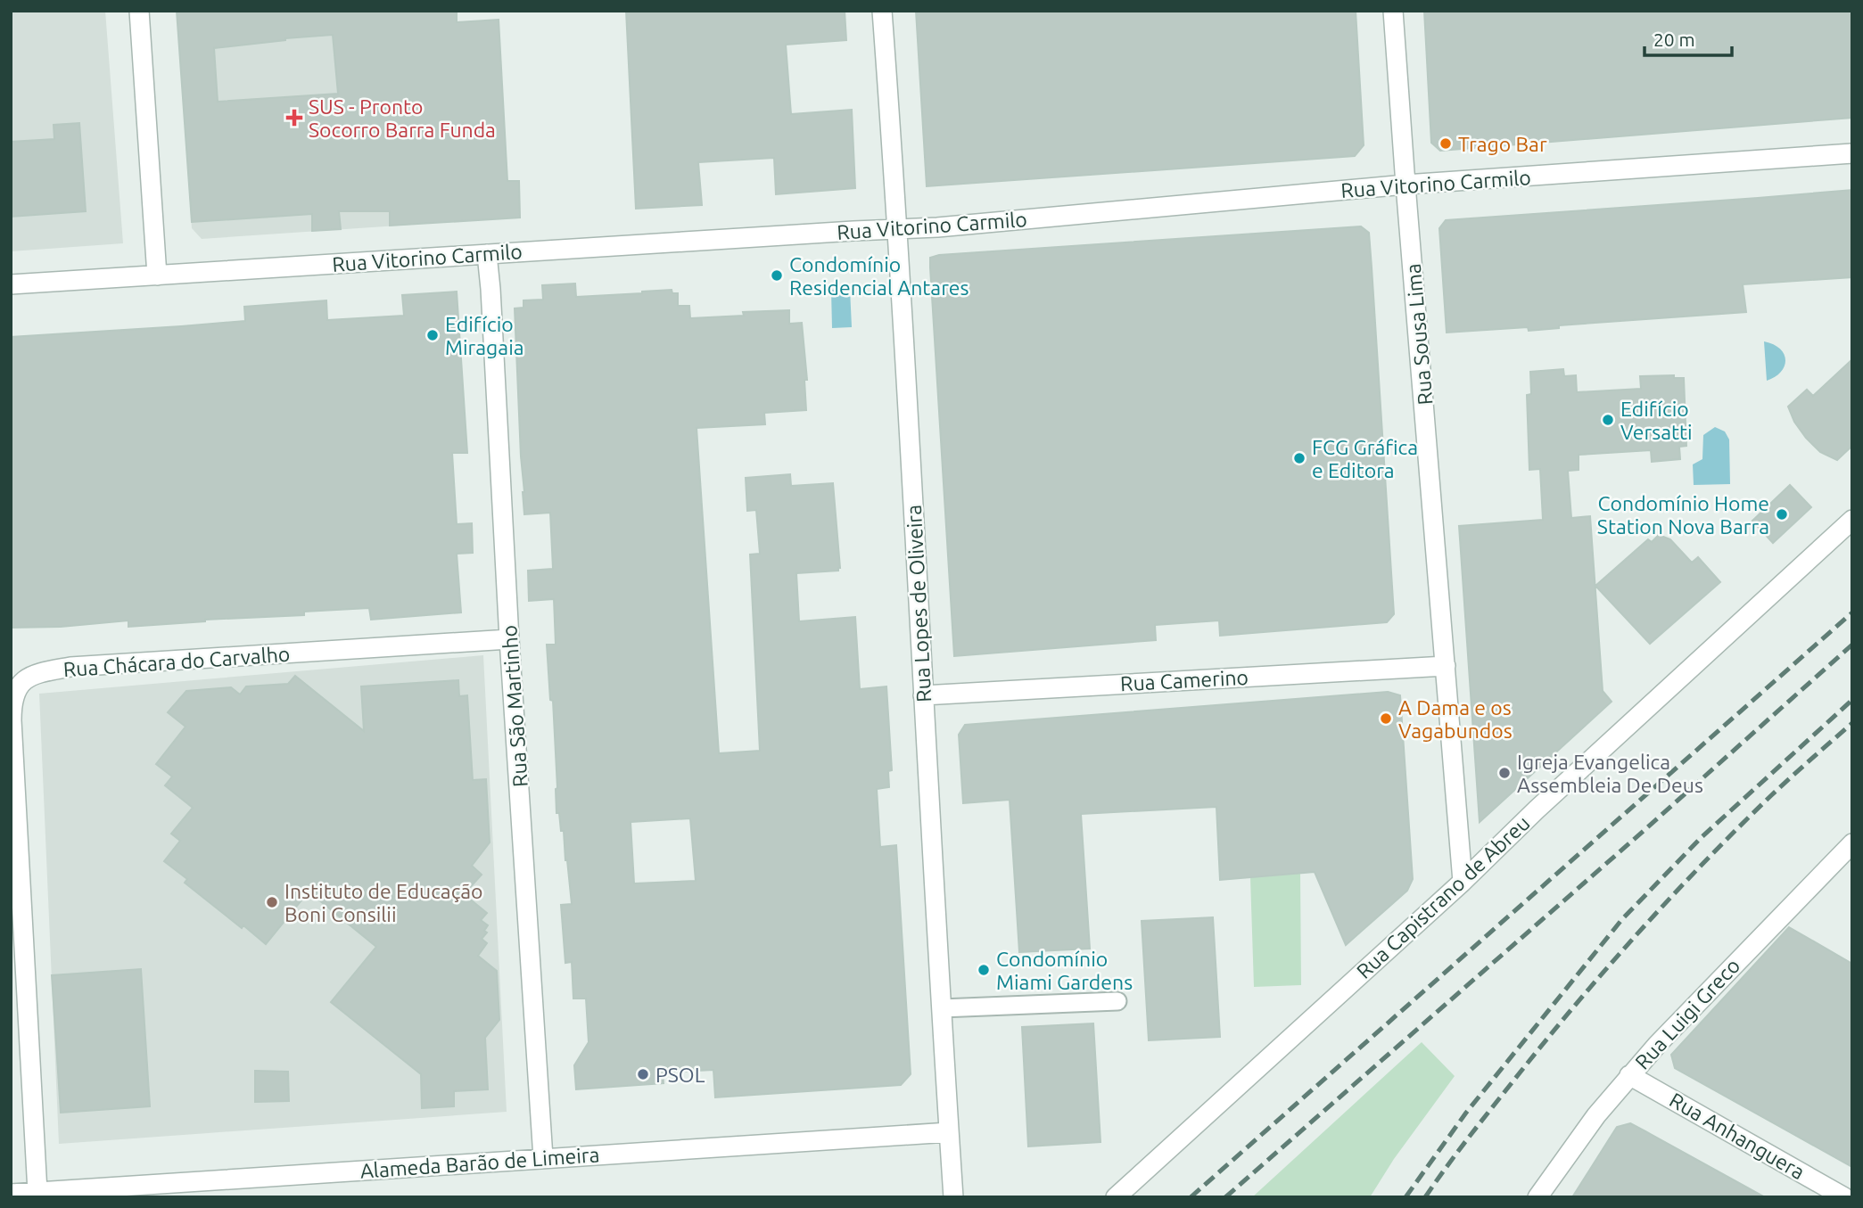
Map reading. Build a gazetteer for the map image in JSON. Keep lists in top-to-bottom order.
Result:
{
  "streets": {
    "street": [
      "Rua Vitorino Carmilo",
      "Rua Sousa Lima",
      "Rua Lopes de Oliveira",
      "Rua Chácara do Carvalho",
      "Rua Camerino",
      "Rua São Martinho",
      "Rua Capistrano de Abreu",
      "Rua Luigi Greco",
      "Rua Anhanguera",
      "Alameda Barão de Limeira"
    ]
  },
  "crossings": [
    ["Rua Vitorino Carmilo", "Rua Sousa Lima"],
    ["Rua Vitorino Carmilo", "Rua Lopes de Oliveira"],
    ["Rua Vitorino Carmilo", "Rua São Martinho"],
    ["Rua Sousa Lima", "Rua Camerino"],
    ["Rua Sousa Lima", "Rua Capistrano de Abreu"],
    ["Rua Lopes de Oliveira", "Rua Camerino"],
    ["Rua Lopes de Oliveira", "Alameda Barão de Limeira"],
    ["Rua Chácara do Carvalho", "Rua São Martinho"],
    ["Rua Chácara do Carvalho", "Alameda Barão de Limeira"],
    ["Rua São Martinho", "Alameda Barão de Limeira"],
    ["Rua Luigi Greco", "Rua Anhanguera"]
  ],
  "places": {
    "health": ["SUS - Pronto Socorro Barra Funda"],
    "other": [
      "Trago Bar",
      "Condomínio Residencial Antares",
      "Edifício Miragaia",
      "Edifício Versatti",
      "FCG Gráfica e Editora",
      "Condomínio Home Station Nova Barra",
      "A Dama e os Vagabundos",
      "Igreja Evangelica Assembleia De Deus",
      "Instituto de Educação Boni Consilii",
      "Condomínio Miami Gardens",
      "PSOL"
    ]
  },
  "scale_bar": "20 m"
}
